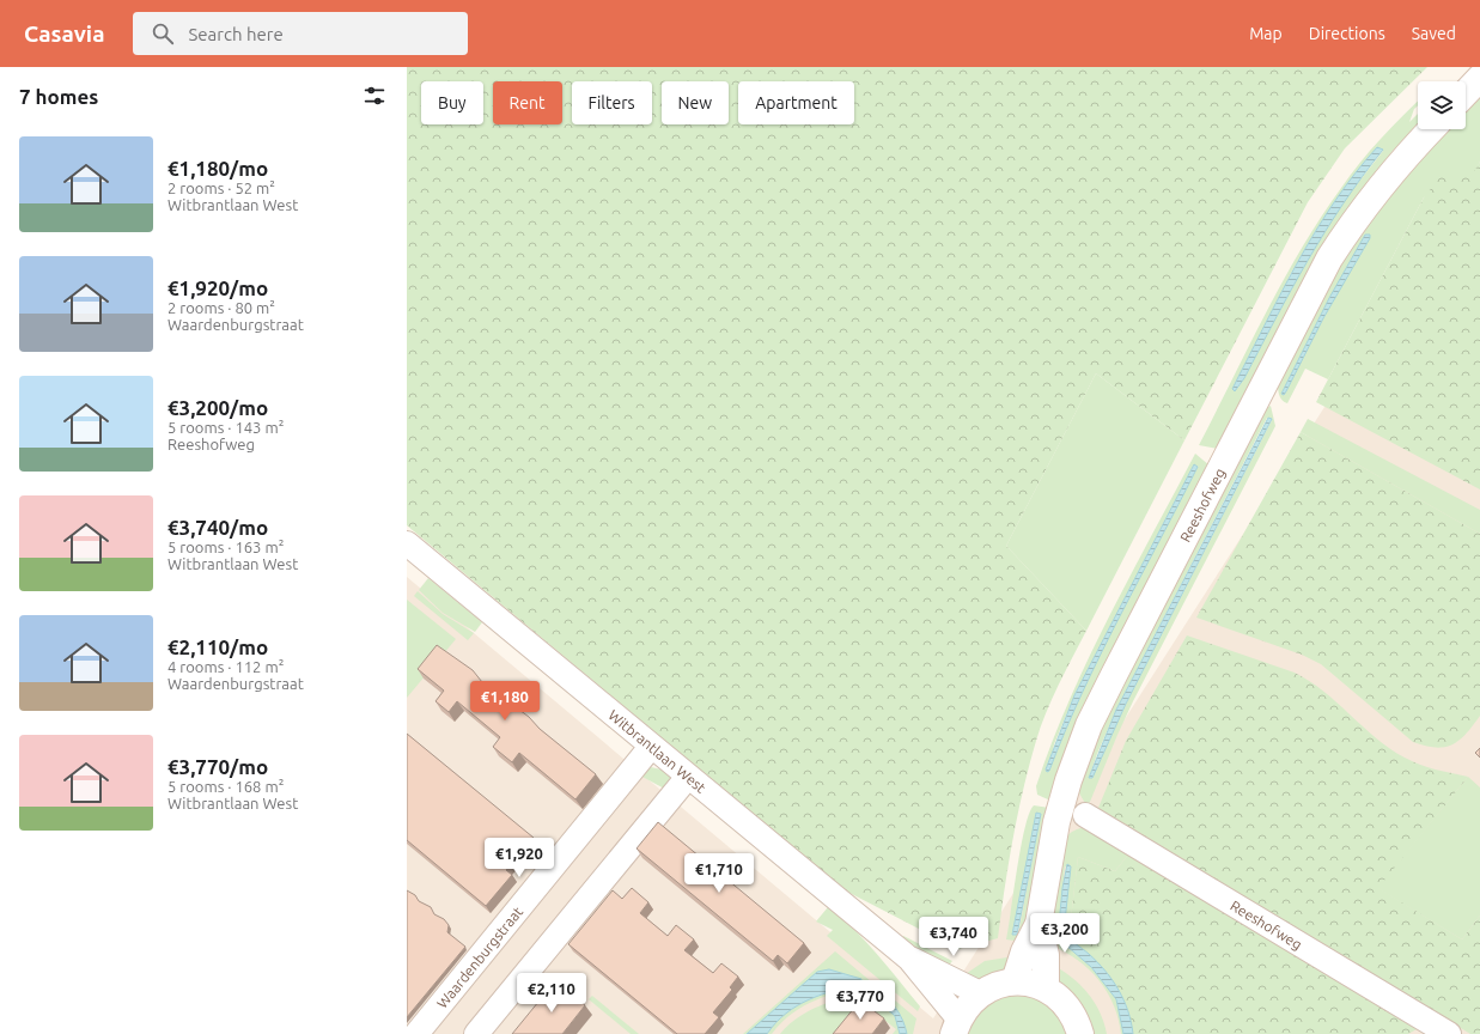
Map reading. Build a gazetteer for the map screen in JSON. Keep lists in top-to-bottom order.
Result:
{
  "streets": {
    "street": ["Reeshofweg", "Witbrantlaan West", "Waardenburgstraat"]
  },
  "crossings": [
    ["Witbrantlaan West", "Waardenburgstraat"]
  ],
  "page": {
    "header": "Casavia",
    "search": "Search here",
    "nav": ["Map", "Directions", "Saved"],
    "heading": "7 homes",
    "chip": [
      "Buy",
      "Rent",
      "Filters",
      "New",
      "Apartment"
    ],
    "list": [
      {
        "name": "€1,180/mo",
        "note": "2 rooms · 52 m² · Witbrantlaan West"
      },
      {
        "name": "€1,920/mo",
        "note": "2 rooms · 80 m² · Waardenburgstraat"
      },
      {
        "name": "€3,200/mo",
        "note": "5 rooms · 143 m² · Reeshofweg"
      },
      {
        "name": "€3,740/mo",
        "note": "5 rooms · 163 m² · Witbrantlaan West"
      },
      {
        "name": "€2,110/mo",
        "note": "4 rooms · 112 m² · Waardenburgstraat"
      },
      {
        "name": "€3,770/mo",
        "note": "5 rooms · 168 m² · Witbrantlaan West"
      }
    ],
    "price": [
      "€1,180",
      "€1,920",
      "€1,710",
      "€3,200",
      "€3,740",
      "€2,110",
      "€3,770"
    ]
  }
}
